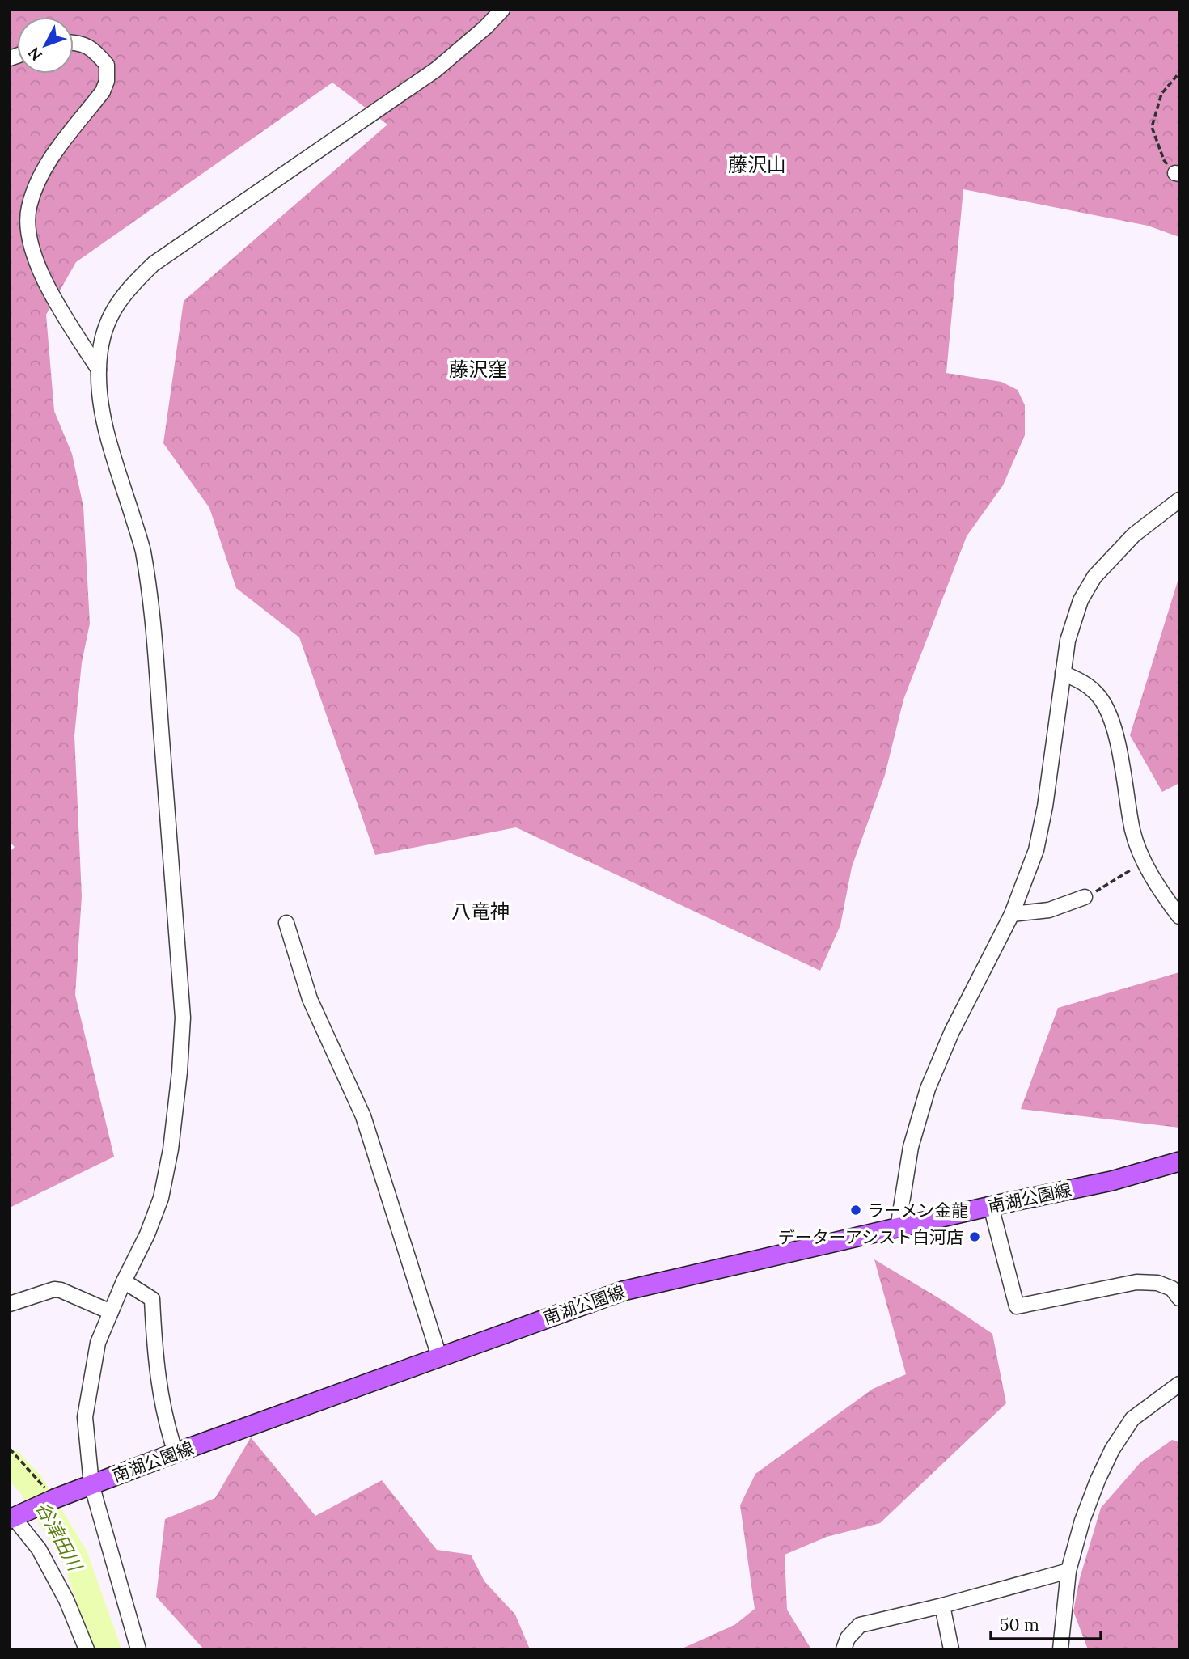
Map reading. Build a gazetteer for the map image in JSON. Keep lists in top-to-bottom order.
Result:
{
  "streets": {
    "main road": ["南湖公園線"]
  },
  "districts": ["藤沢山", "藤沢窪", "八竜神"],
  "water": ["谷津田川"],
  "places": ["ラーメン金龍", "データーアシスト白河店"],
  "scale_bar": "50 m",
  "north": "bottom left"
}
